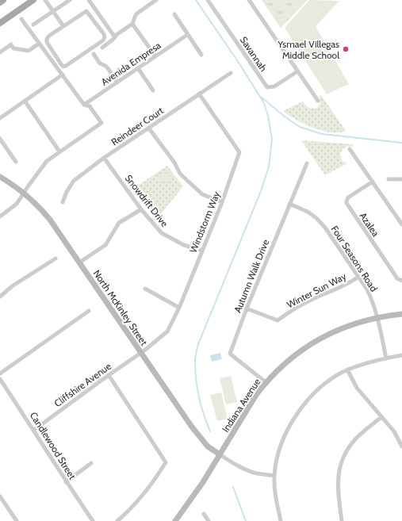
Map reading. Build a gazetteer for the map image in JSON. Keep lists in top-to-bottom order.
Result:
{
  "streets": {
    "street": [
      "Savannah",
      "Avenida Empresa",
      "Reindeer Court",
      "Snowdrift Drive",
      "Windstorm Way",
      "Azalea",
      "Four Seasons Road",
      "Autumn Walk Drive",
      "Winter Sun Way",
      "North McKinley Street",
      "Cliffshire Avenue",
      "Indiana Avenue",
      "Candlewood Street"
    ]
  },
  "crossings": [
    ["Reindeer Court", "Snowdrift Drive"],
    ["Reindeer Court", "Windstorm Way"],
    ["Snowdrift Drive", "Windstorm Way"],
    ["Windstorm Way", "North McKinley Street"],
    ["Windstorm Way", "Cliffshire Avenue"],
    ["Four Seasons Road", "Autumn Walk Drive"],
    ["Four Seasons Road", "Winter Sun Way"],
    ["Four Seasons Road", "Indiana Avenue"],
    ["Autumn Walk Drive", "Winter Sun Way"],
    ["Autumn Walk Drive", "Indiana Avenue"],
    ["North McKinley Street", "Cliffshire Avenue"],
    ["North McKinley Street", "Indiana Avenue"],
    ["Cliffshire Avenue", "Candlewood Street"]
  ],
  "places": ["Ysmael Villegas Middle School"]
}
